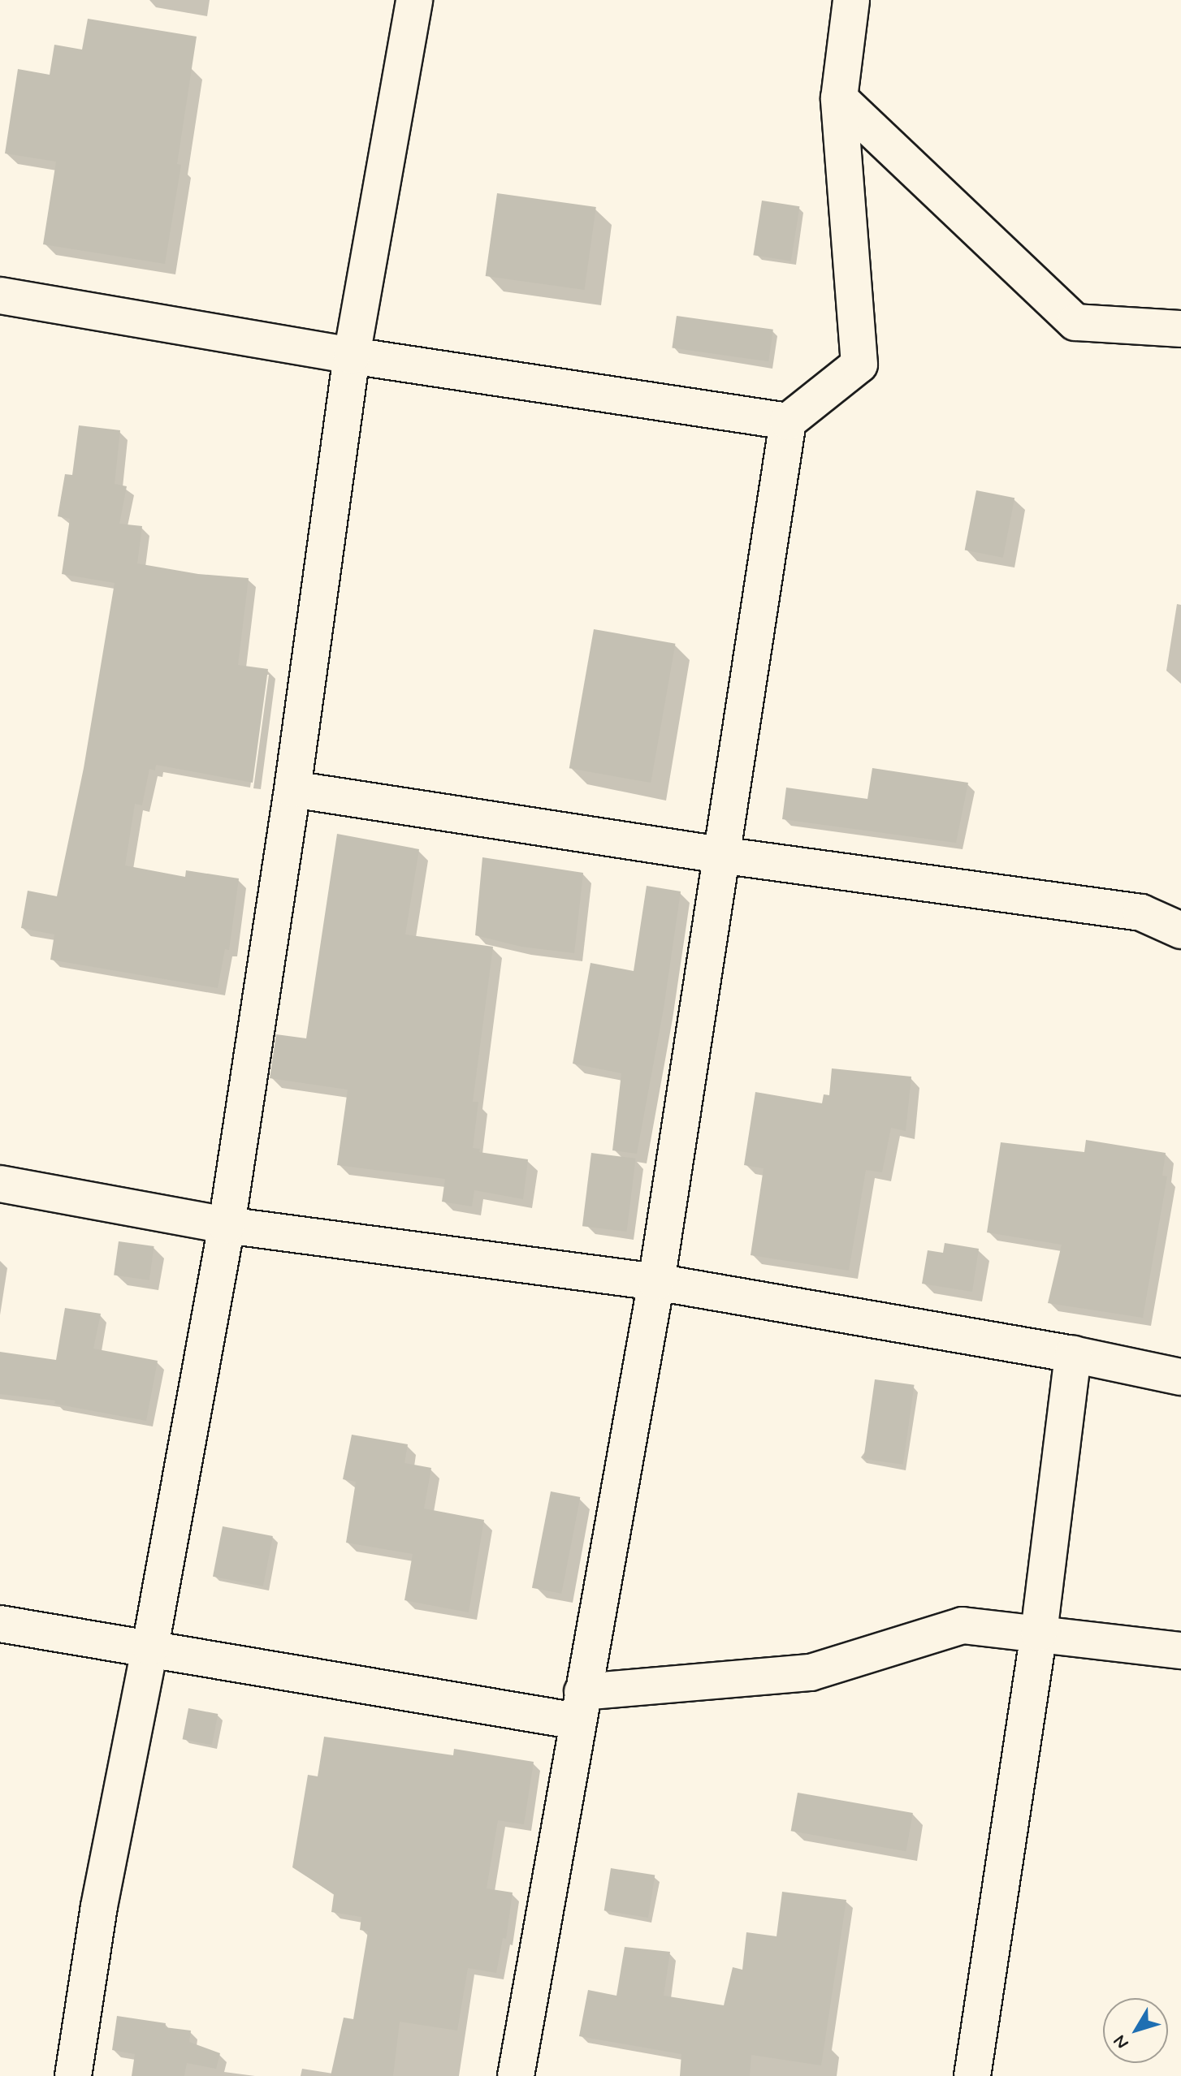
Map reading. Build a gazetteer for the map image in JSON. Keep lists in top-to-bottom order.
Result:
{
  "north": "bottom left"
}
